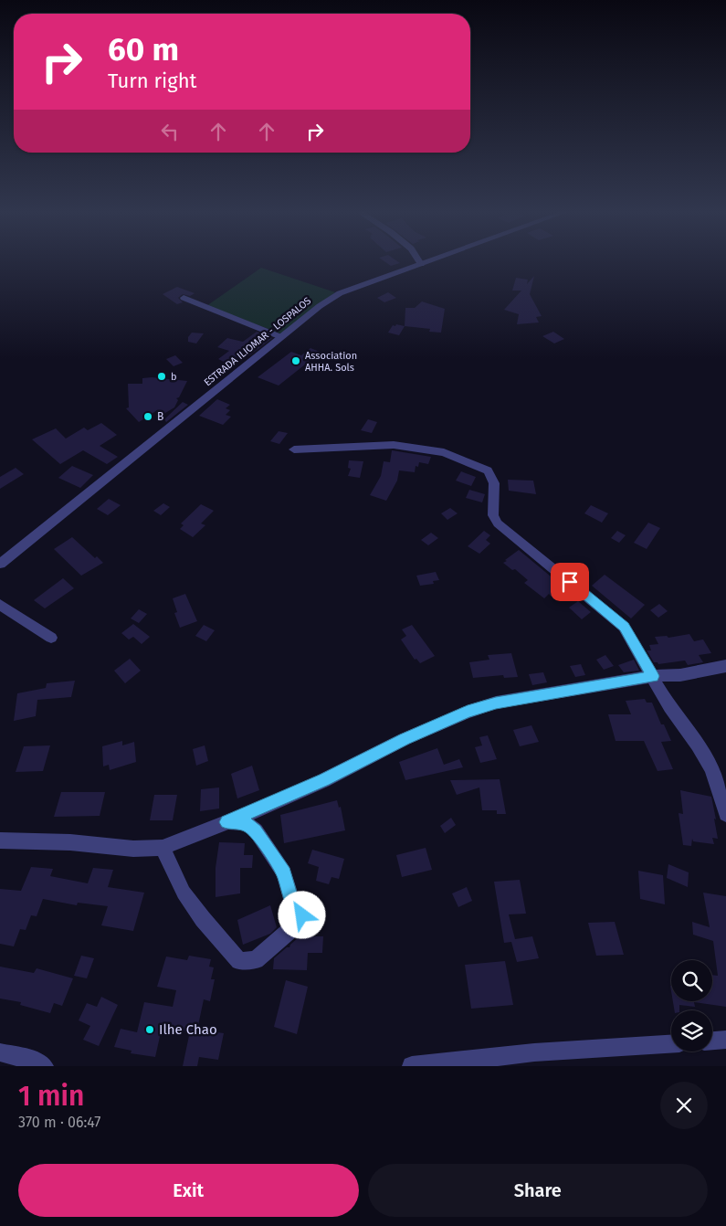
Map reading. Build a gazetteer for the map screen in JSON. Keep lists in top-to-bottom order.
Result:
{
  "streets": {
    "street": ["ESTRADA ILIOMAR - LOSPALOS"]
  },
  "places": [
    "Association AHHA. Sols",
    "b",
    "B",
    "Ilhe Chao"
  ],
  "page": {
    "turn": ["60 m", "Turn right"],
    "heading": ["1 min", "370 m · 06:47"],
    "buttons": ["Exit", "Share"]
  }
}
